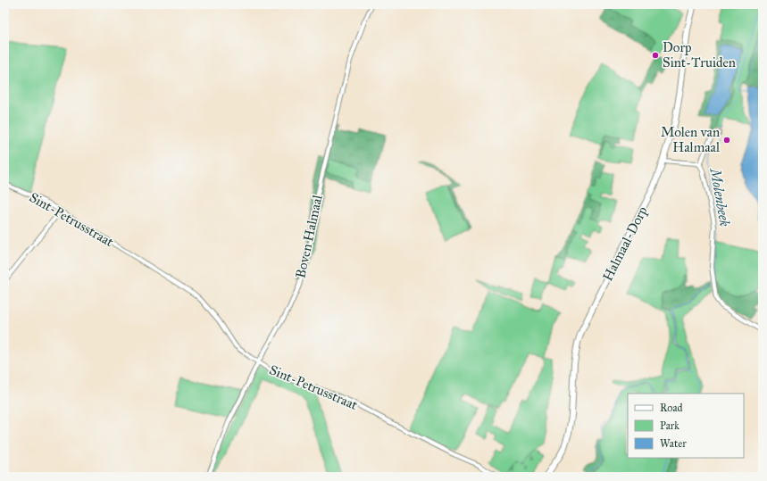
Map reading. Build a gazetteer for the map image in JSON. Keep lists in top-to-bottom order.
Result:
{
  "streets": {
    "street": ["Sint-Petrusstraat", "Boven Halmaal", "Halmaal-Dorp"]
  },
  "crossings": [
    ["Sint-Petrusstraat", "Boven Halmaal"]
  ],
  "water": ["Molenbeek"],
  "places": ["Dorp Sint-Truiden", "Molen van Halmaal"],
  "legend": ["Road", "Park", "Water"]
}
